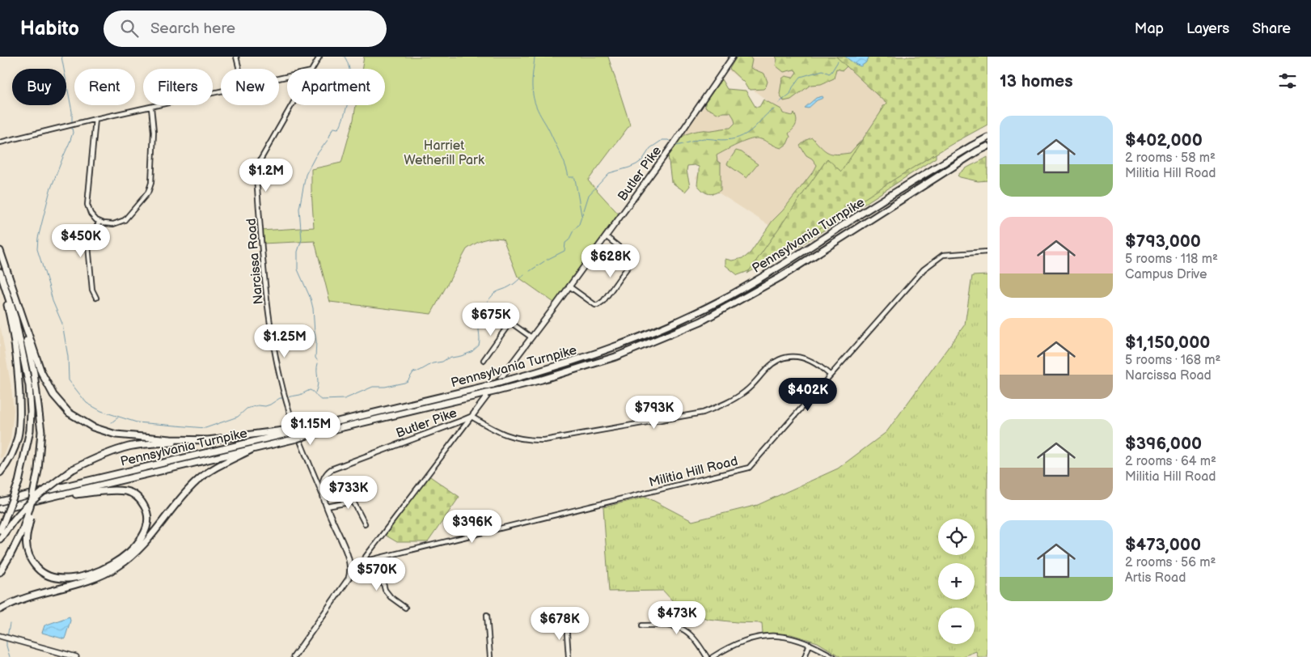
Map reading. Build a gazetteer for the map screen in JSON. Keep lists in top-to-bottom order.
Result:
{
  "streets": {
    "highway": ["Pennsylvania Turnpike"],
    "main road": ["Butler Pike"],
    "street": ["Narcissa Road", "Militia Hill Road"]
  },
  "crossings": [
    ["Butler Pike", "Narcissa Road"]
  ],
  "parks": ["Harriet Wetherill Park"],
  "page": {
    "header": "Habito",
    "search": "Search here",
    "nav": ["Map", "Layers", "Share"],
    "heading": "13 homes",
    "chip": [
      "Buy",
      "Rent",
      "Filters",
      "New",
      "Apartment"
    ],
    "list": [
      {
        "name": "$402,000",
        "note": "2 rooms · 58 m² · Militia Hill Road"
      },
      {
        "name": "$793,000",
        "note": "5 rooms · 118 m² · Campus Drive"
      },
      {
        "name": "$1,150,000",
        "note": "5 rooms · 168 m² · Narcissa Road"
      },
      {
        "name": "$396,000",
        "note": "2 rooms · 64 m² · Militia Hill Road"
      },
      {
        "name": "$473,000",
        "note": "2 rooms · 56 m² · Artis Road"
      }
    ],
    "price": [
      "$1.2M",
      "$450K",
      "$628K",
      "$675K",
      "$1.25M",
      "$402K",
      "$793K",
      "$1.15M",
      "$733K",
      "$396K",
      "$570K",
      "$473K",
      "$678K"
    ],
    "map_buttons": ["+", "−"]
  }
}
